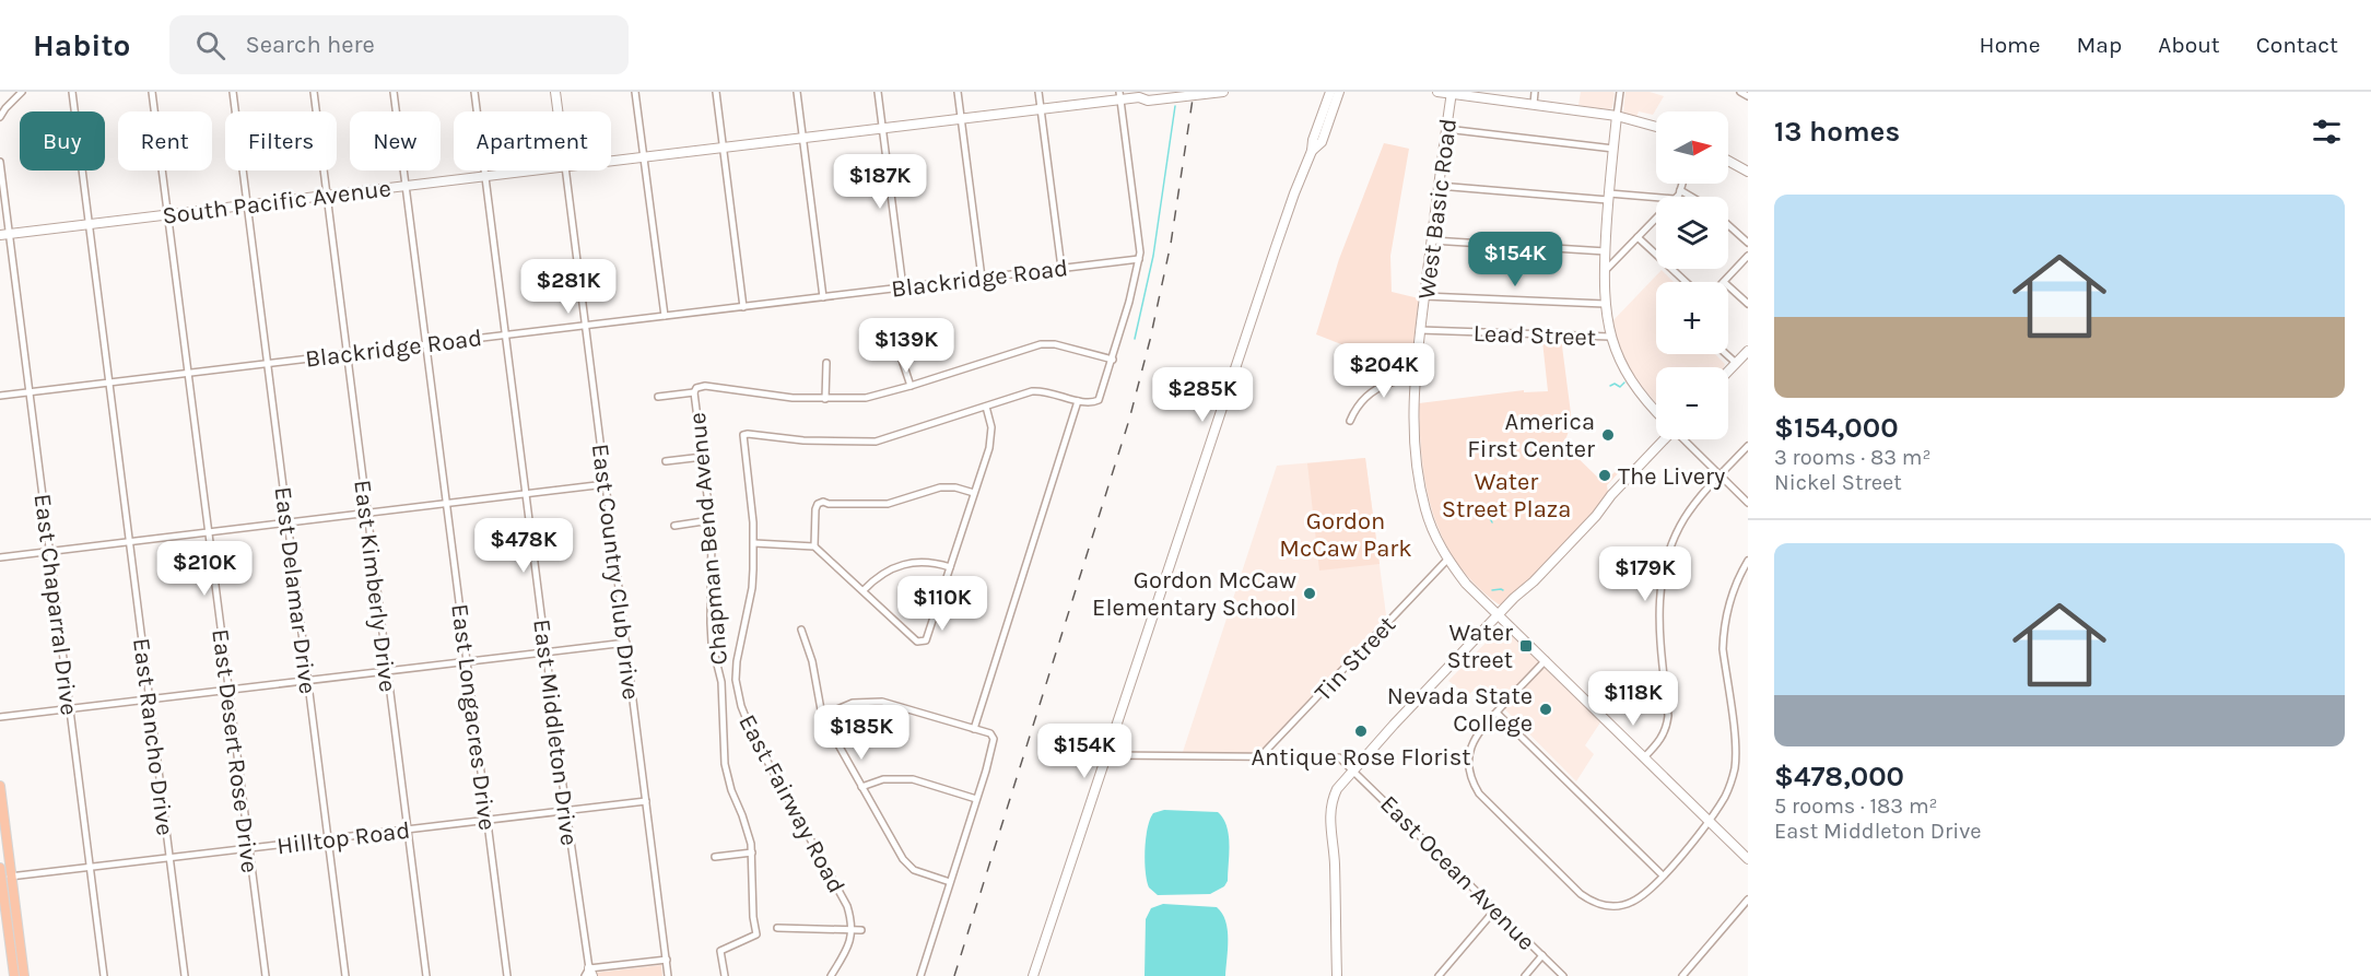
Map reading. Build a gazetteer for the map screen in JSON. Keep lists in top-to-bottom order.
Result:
{
  "streets": {
    "street": [
      "South Pacific Avenue",
      "West Basic Road",
      "Blackridge Road",
      "Lead Street",
      "Chapman Bend Avenue",
      "East Country Club Drive",
      "East Kimberly Drive",
      "East Delamar Drive",
      "East Chaparral Drive",
      "Tin Street",
      "East Longacres Drive",
      "East Middleton Drive",
      "East Rancho Drive",
      "East Desert Rose Drive",
      "East Fairway Road",
      "Hilltop Road",
      "East Ocean Avenue"
    ]
  },
  "crossings": [
    ["South Pacific Avenue", "East Kimberly Drive"],
    ["South Pacific Avenue", "East Delamar Drive"],
    ["South Pacific Avenue", "East Chaparral Drive"],
    ["South Pacific Avenue", "East Longacres Drive"],
    ["South Pacific Avenue", "East Middleton Drive"],
    ["South Pacific Avenue", "East Rancho Drive"],
    ["South Pacific Avenue", "East Desert Rose Drive"],
    ["West Basic Road", "Lead Street"],
    ["West Basic Road", "Tin Street"],
    ["Blackridge Road", "East Country Club Drive"],
    ["Blackridge Road", "East Kimberly Drive"],
    ["Blackridge Road", "East Delamar Drive"],
    ["Blackridge Road", "East Chaparral Drive"],
    ["Blackridge Road", "East Longacres Drive"],
    ["Blackridge Road", "East Middleton Drive"],
    ["Blackridge Road", "East Rancho Drive"],
    ["Blackridge Road", "East Desert Rose Drive"],
    ["East Country Club Drive", "Hilltop Road"],
    ["East Kimberly Drive", "Hilltop Road"],
    ["East Delamar Drive", "Hilltop Road"],
    ["East Chaparral Drive", "Hilltop Road"],
    ["Tin Street", "East Ocean Avenue"],
    ["East Longacres Drive", "Hilltop Road"],
    ["East Middleton Drive", "Hilltop Road"],
    ["East Rancho Drive", "Hilltop Road"],
    ["East Desert Rose Drive", "Hilltop Road"]
  ],
  "parks": ["Water Street Plaza", "Gordon McCaw Park"],
  "places": {
    "other": [
      "America First Center",
      "The Livery",
      "Gordon McCaw Elementary School",
      "Nevada State College",
      "Antique Rose Florist"
    ],
    "transit": ["Water Street"]
  },
  "north": "right",
  "page": {
    "header": "Habito",
    "search": "Search here",
    "nav": [
      "Home",
      "Map",
      "About",
      "Contact"
    ],
    "heading": "13 homes",
    "map_buttons": ["+", "−"],
    "chip": [
      "Buy",
      "Rent",
      "Filters",
      "New",
      "Apartment"
    ],
    "price": [
      "$187K",
      "$154K",
      "$281K",
      "$139K",
      "$204K",
      "$285K",
      "$478K",
      "$210K",
      "$179K",
      "$110K",
      "$118K",
      "$185K",
      "$154K"
    ],
    "list": [
      {
        "name": "$154,000",
        "note": "3 rooms · 83 m² · Nickel Street"
      },
      {
        "name": "$478,000",
        "note": "5 rooms · 183 m² · East Middleton Drive"
      }
    ]
  }
}
